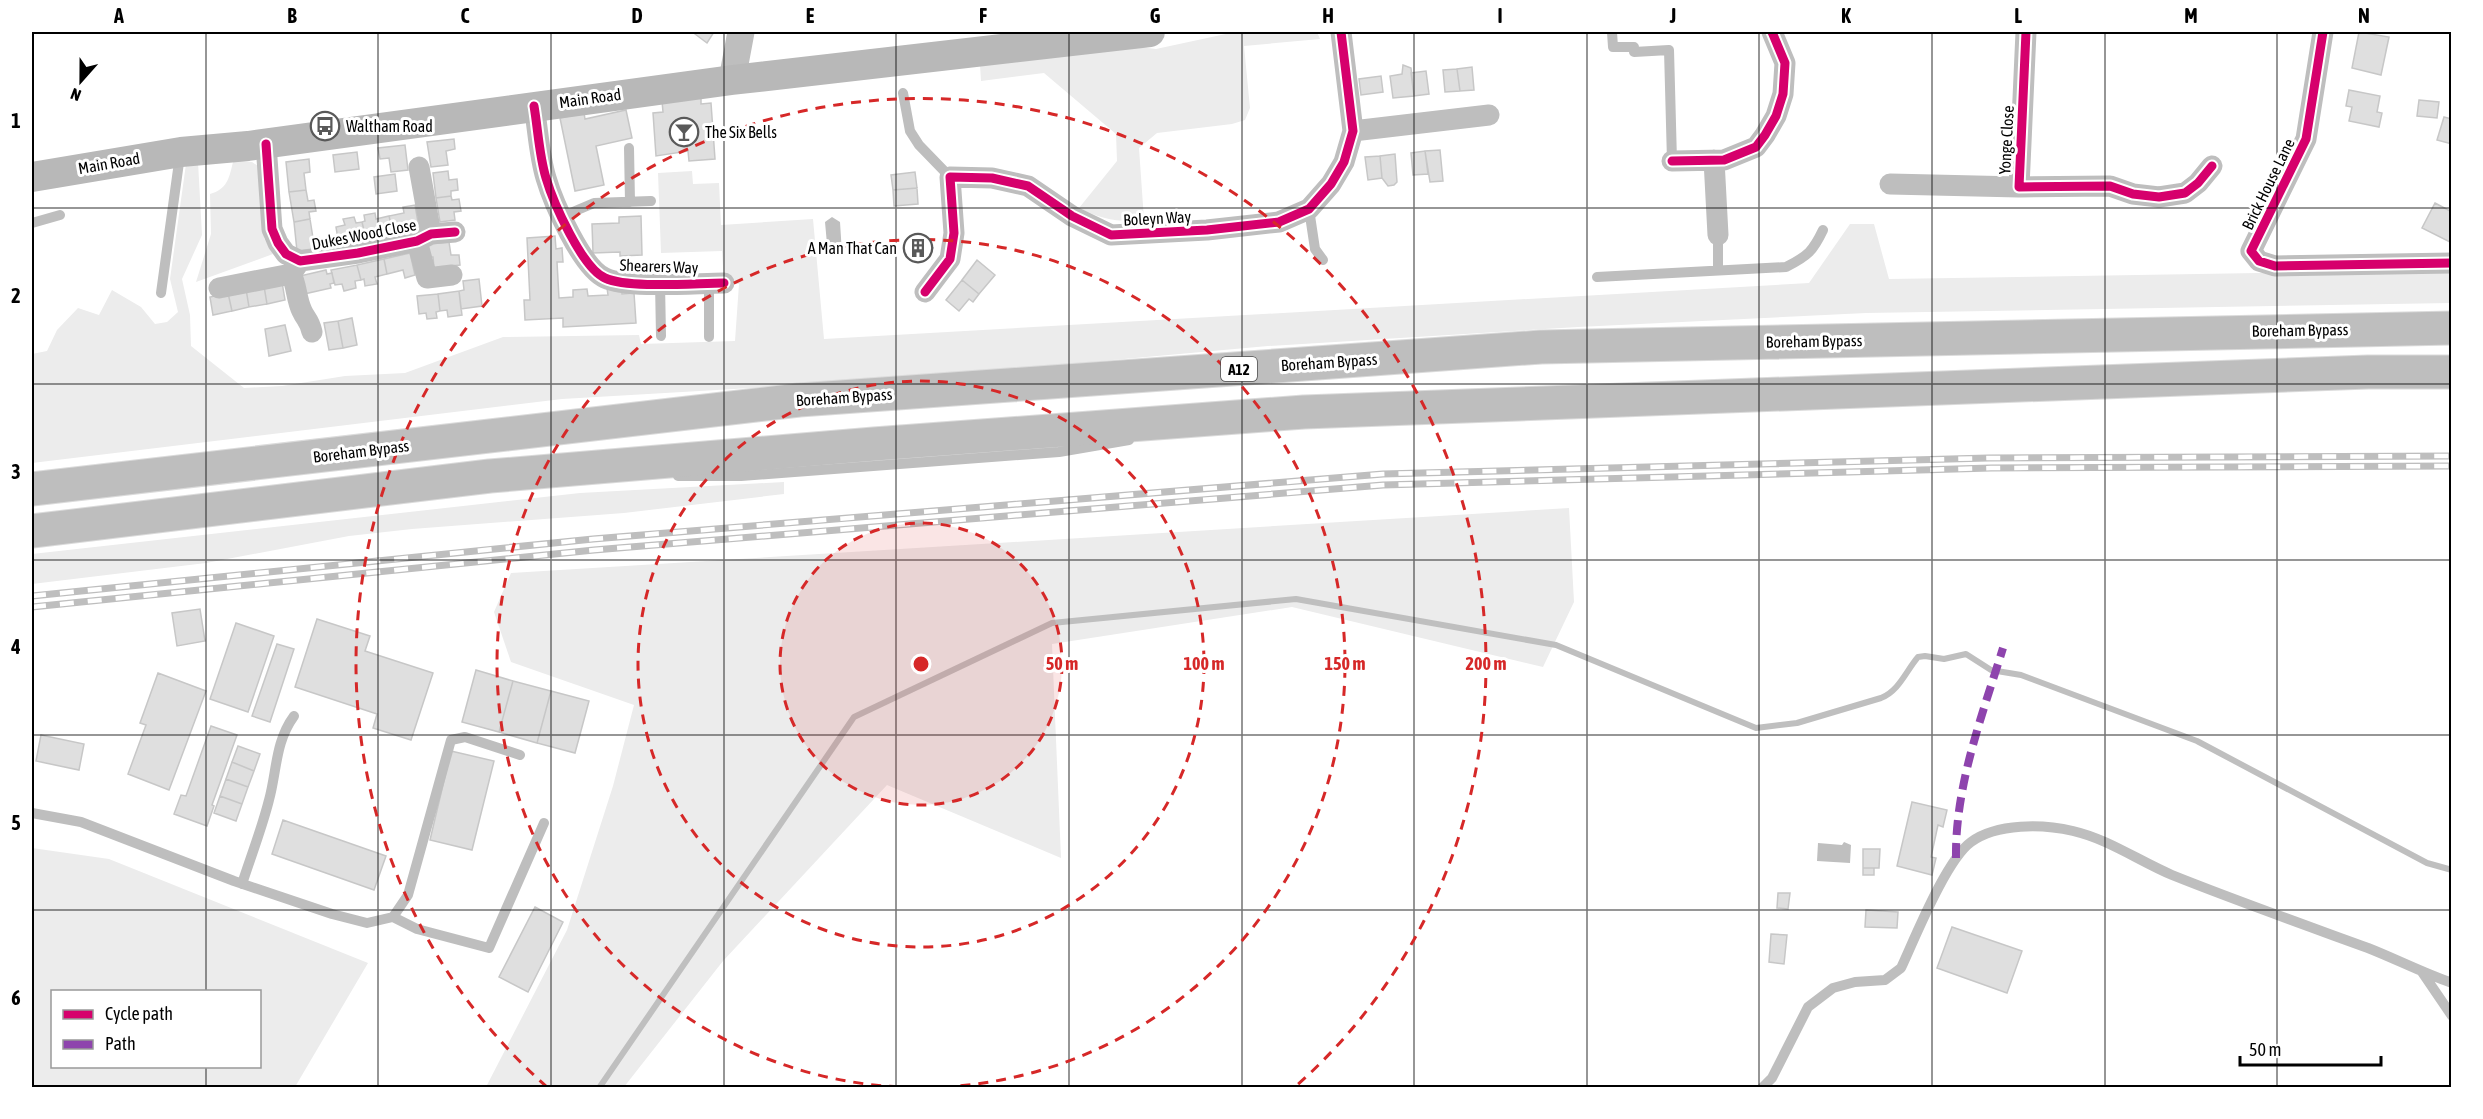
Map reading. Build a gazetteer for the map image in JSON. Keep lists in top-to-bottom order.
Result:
{
  "streets": {
    "highway": ["Boreham Bypass", "A12"],
    "main road": ["Main Road"],
    "street": [
      "Yonge Close",
      "Brick House Lane",
      "Boleyn Way",
      "Dukes Wood Close",
      "Shearers Way"
    ]
  },
  "crossings": [
    ["Main Road", "Dukes Wood Close"],
    ["Main Road", "Shearers Way"]
  ],
  "places": {
    "bus stop": ["Waltham Road"],
    "bar": ["The Six Bells"],
    "building": ["A Man That Can"]
  },
  "legend": ["Cycle path", "Path"],
  "scale_bar": "50 m",
  "north": "bottom",
  "grid": {
    "columns": [
      "A",
      "B",
      "C",
      "D",
      "E",
      "F",
      "G",
      "H",
      "I",
      "J",
      "K",
      "L",
      "M",
      "N"
    ],
    "rows": [
      "1",
      "2",
      "3",
      "4",
      "5",
      "6"
    ]
  },
  "rings": [
    "50 m",
    "100 m",
    "150 m",
    "200 m"
  ]
}
